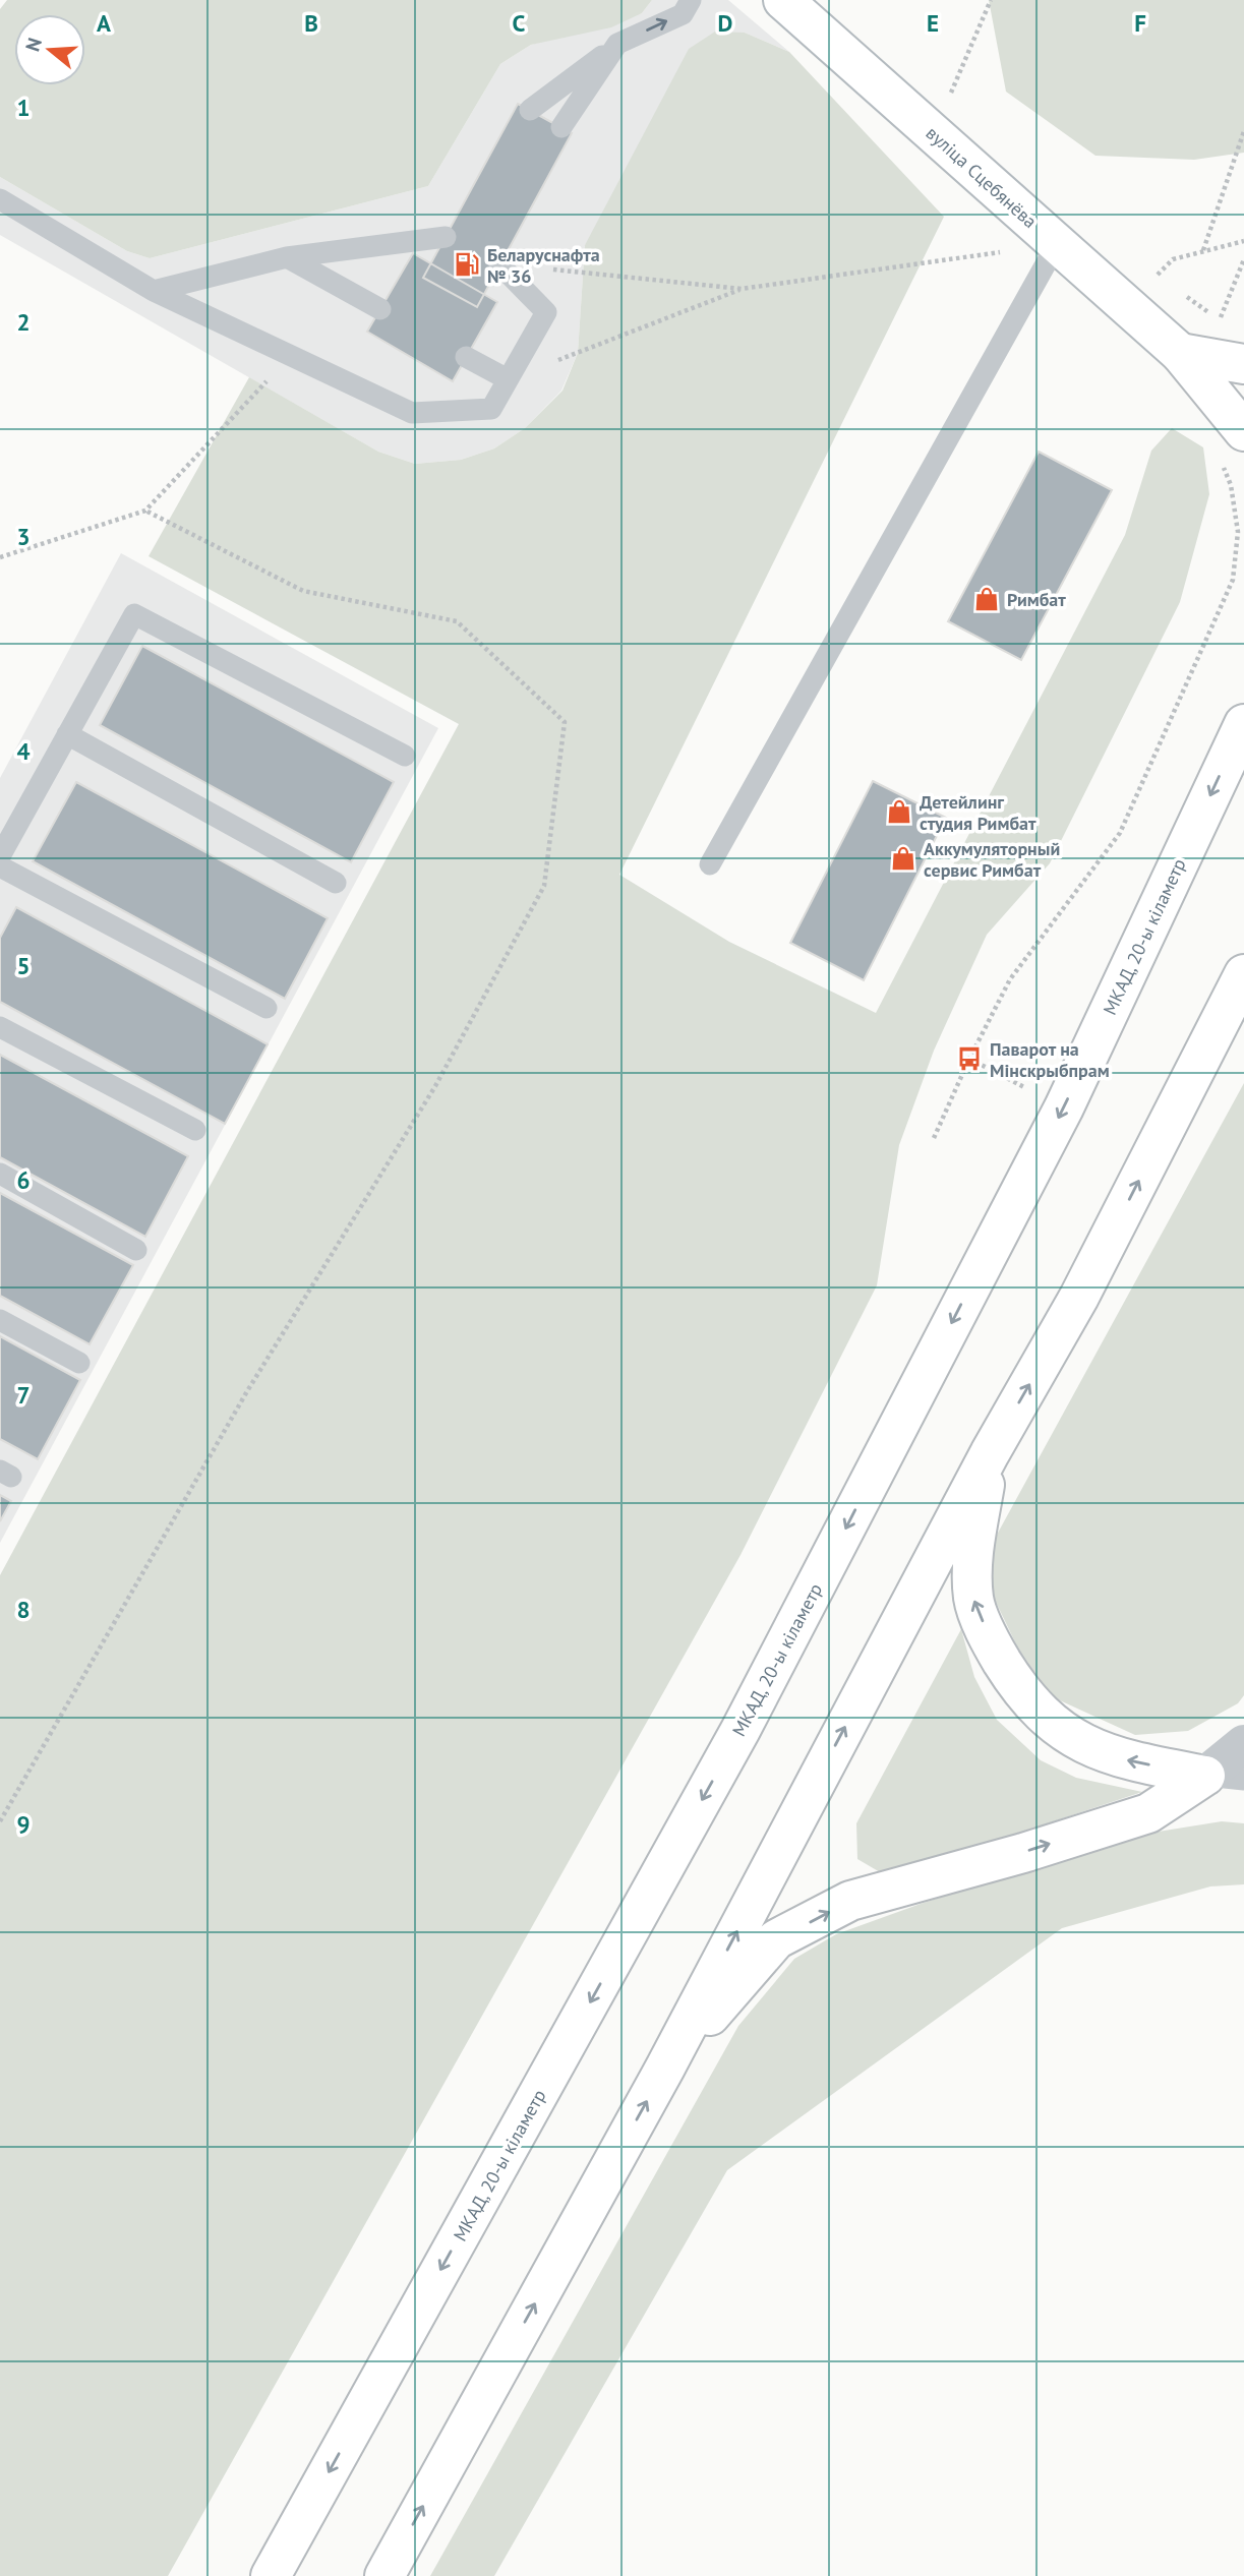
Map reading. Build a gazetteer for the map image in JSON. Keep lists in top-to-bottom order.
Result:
{
  "streets": {
    "main road": ["вуліца Сцебянёва", "МКАД, 20-ы кіламетр"]
  },
  "places": {
    "fuel station": ["Беларуснафта № 36"],
    "shop": ["Римбат", "Детейлинг студия Римбат", "Аккумуляторный сервис Римбат"],
    "bus stop": ["Паварот на Мінскрыбпрам"]
  },
  "north": "left",
  "grid": {
    "columns": [
      "A",
      "B",
      "C",
      "D",
      "E",
      "F"
    ],
    "rows": [
      "1",
      "2",
      "3",
      "4",
      "5",
      "6",
      "7",
      "8",
      "9"
    ]
  }
}
